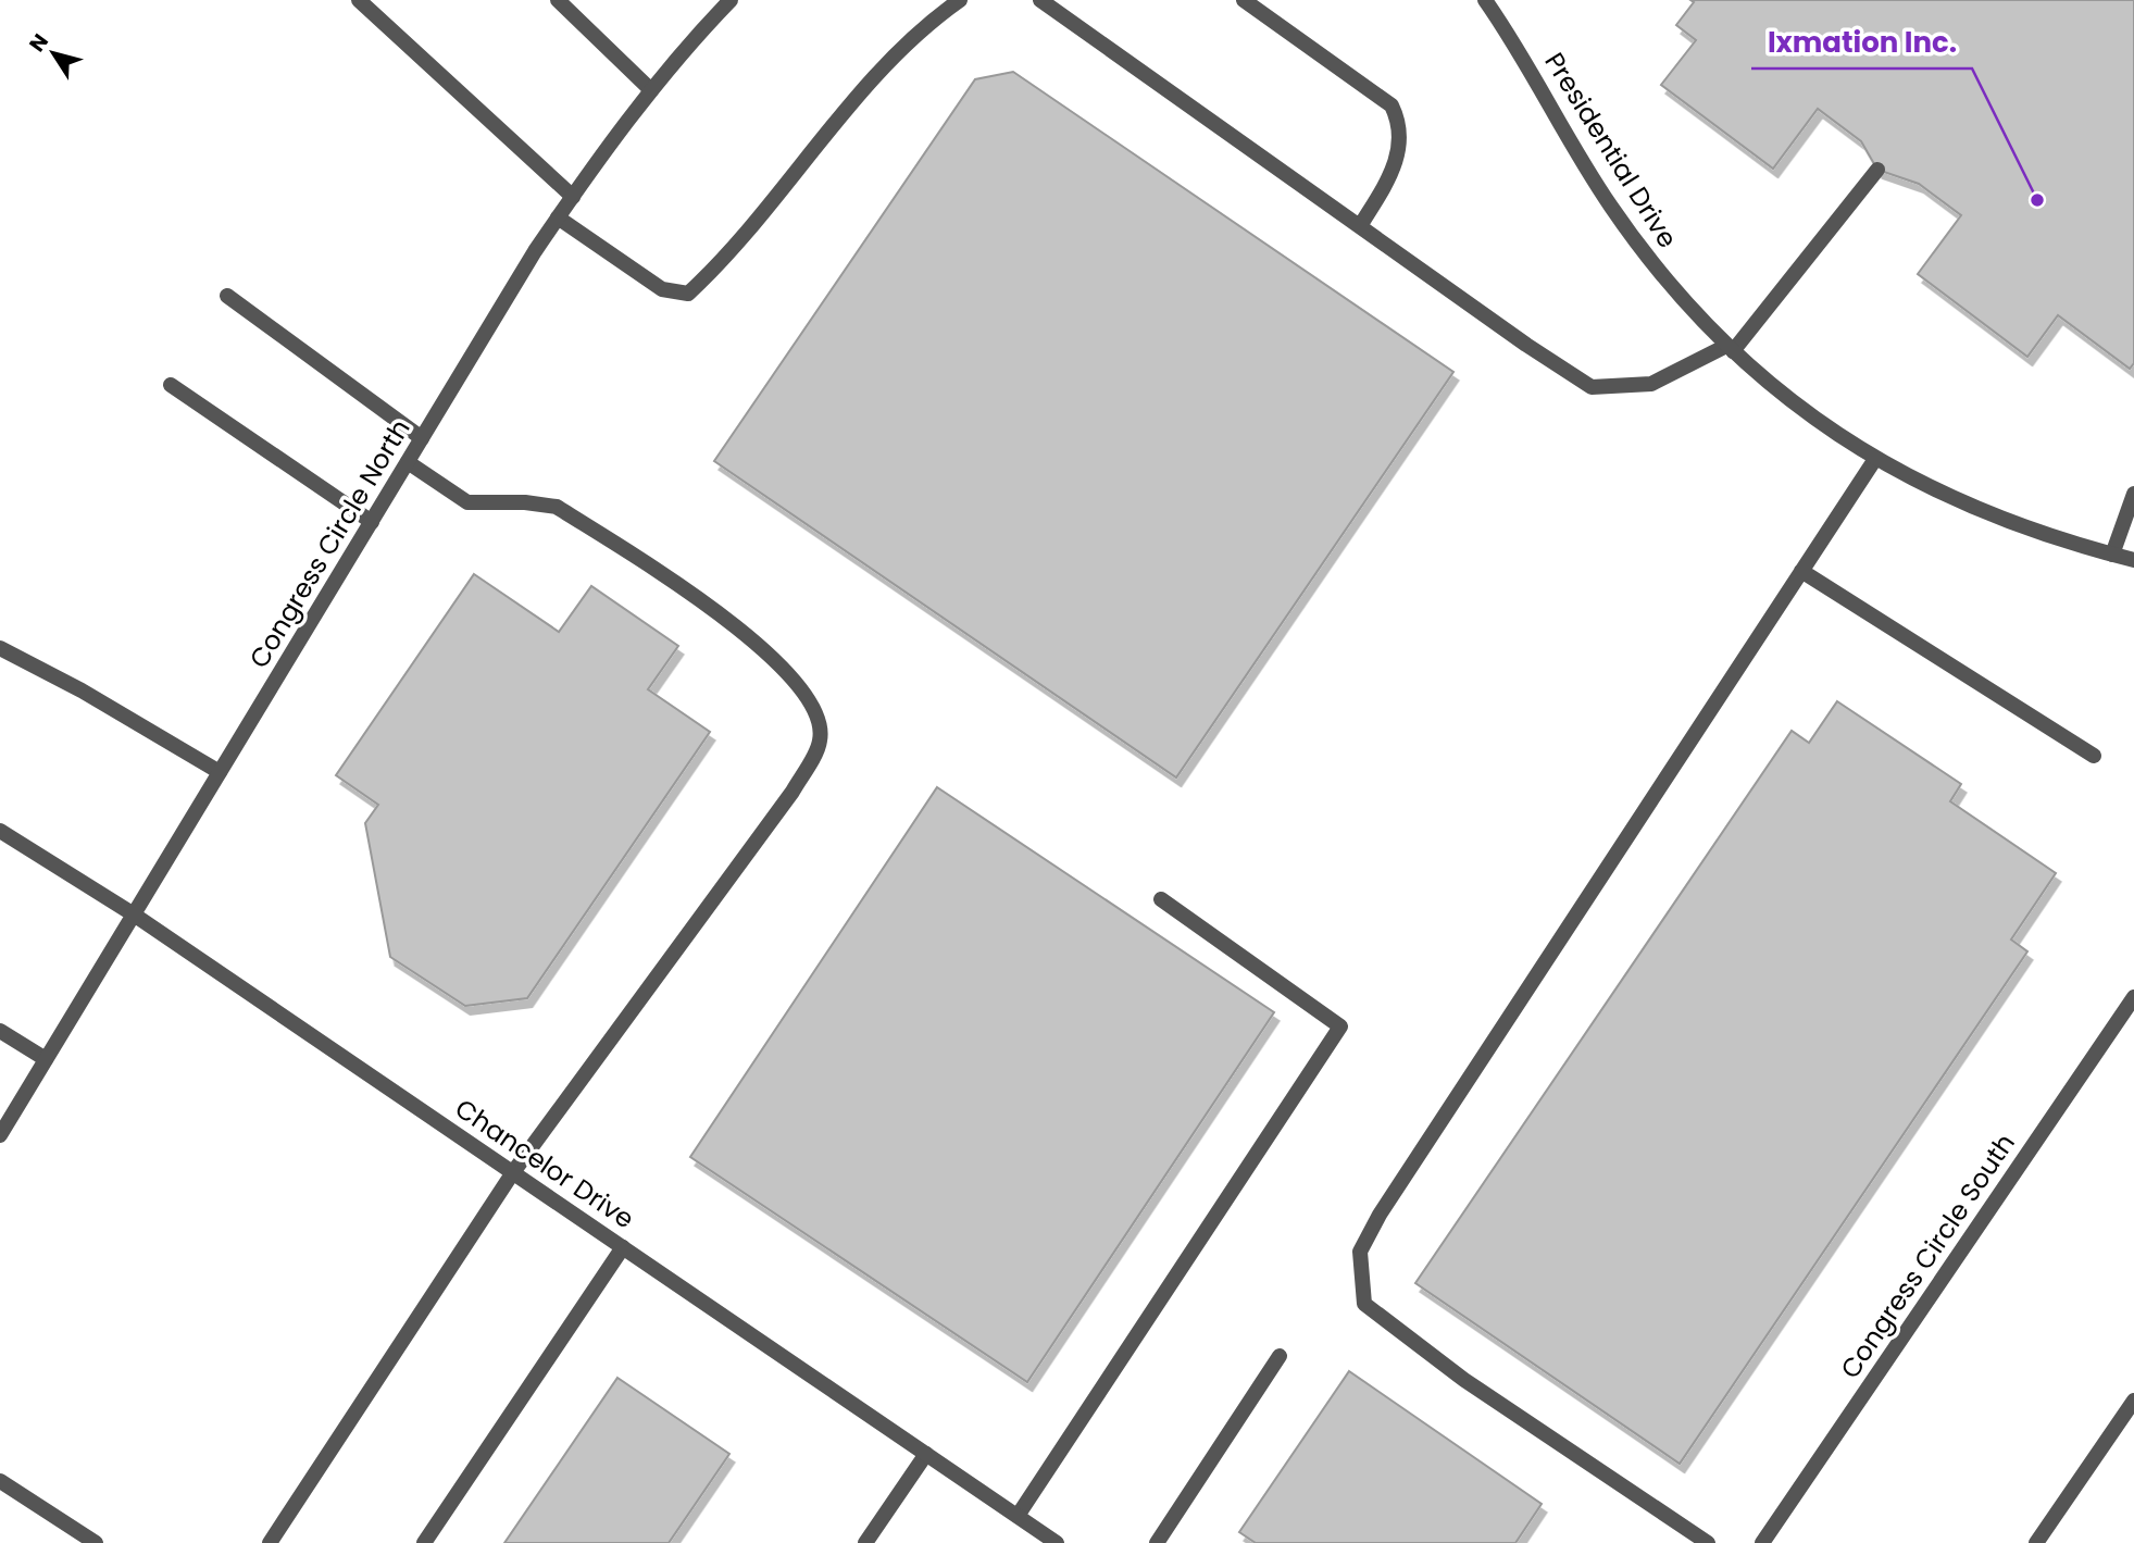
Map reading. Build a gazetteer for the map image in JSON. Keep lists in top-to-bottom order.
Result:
{
  "streets": {
    "street": [
      "Presidential Drive",
      "Congress Circle North",
      "Chancelor Drive",
      "Congress Circle South"
    ]
  },
  "crossings": [
    ["Congress Circle North", "Chancelor Drive"]
  ],
  "places": ["Ixmation Inc."],
  "north": "top left"
}
